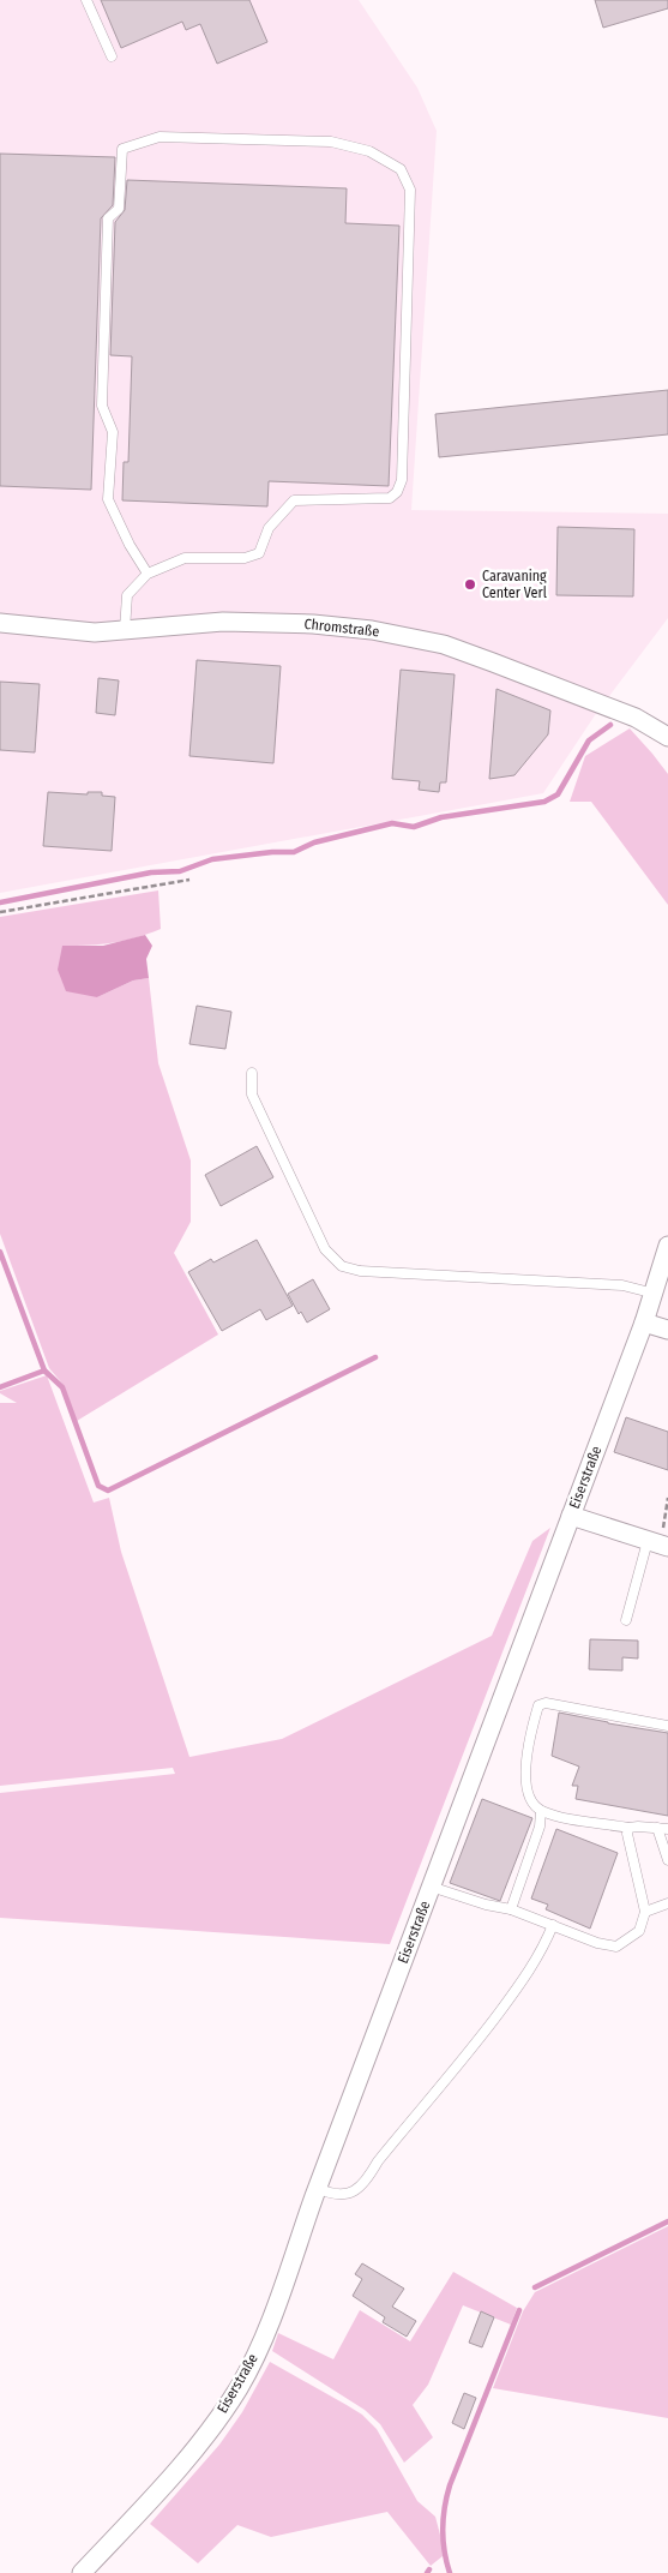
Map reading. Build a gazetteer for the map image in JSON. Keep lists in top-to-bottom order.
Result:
{
  "streets": {
    "street": ["Chromstraße", "Eiserstraße"]
  },
  "places": ["Caravaning Center Verl"]
}
